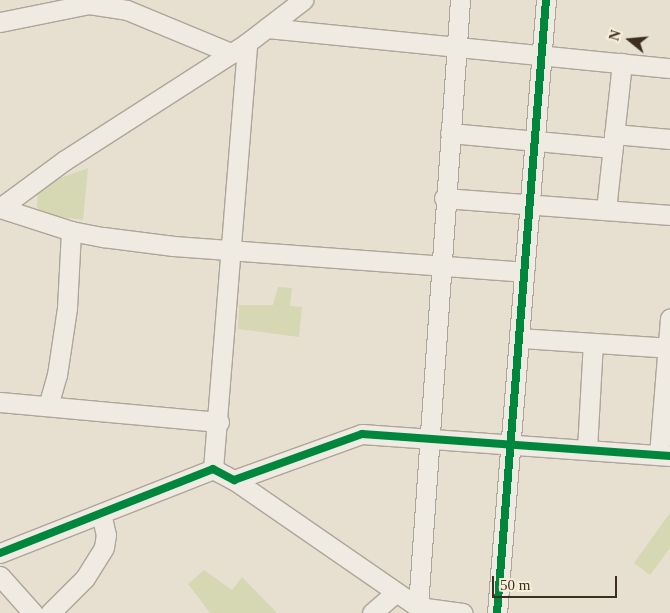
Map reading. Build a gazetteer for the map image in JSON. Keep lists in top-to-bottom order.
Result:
{
  "scale_bar": "50 m",
  "north": "left"
}
